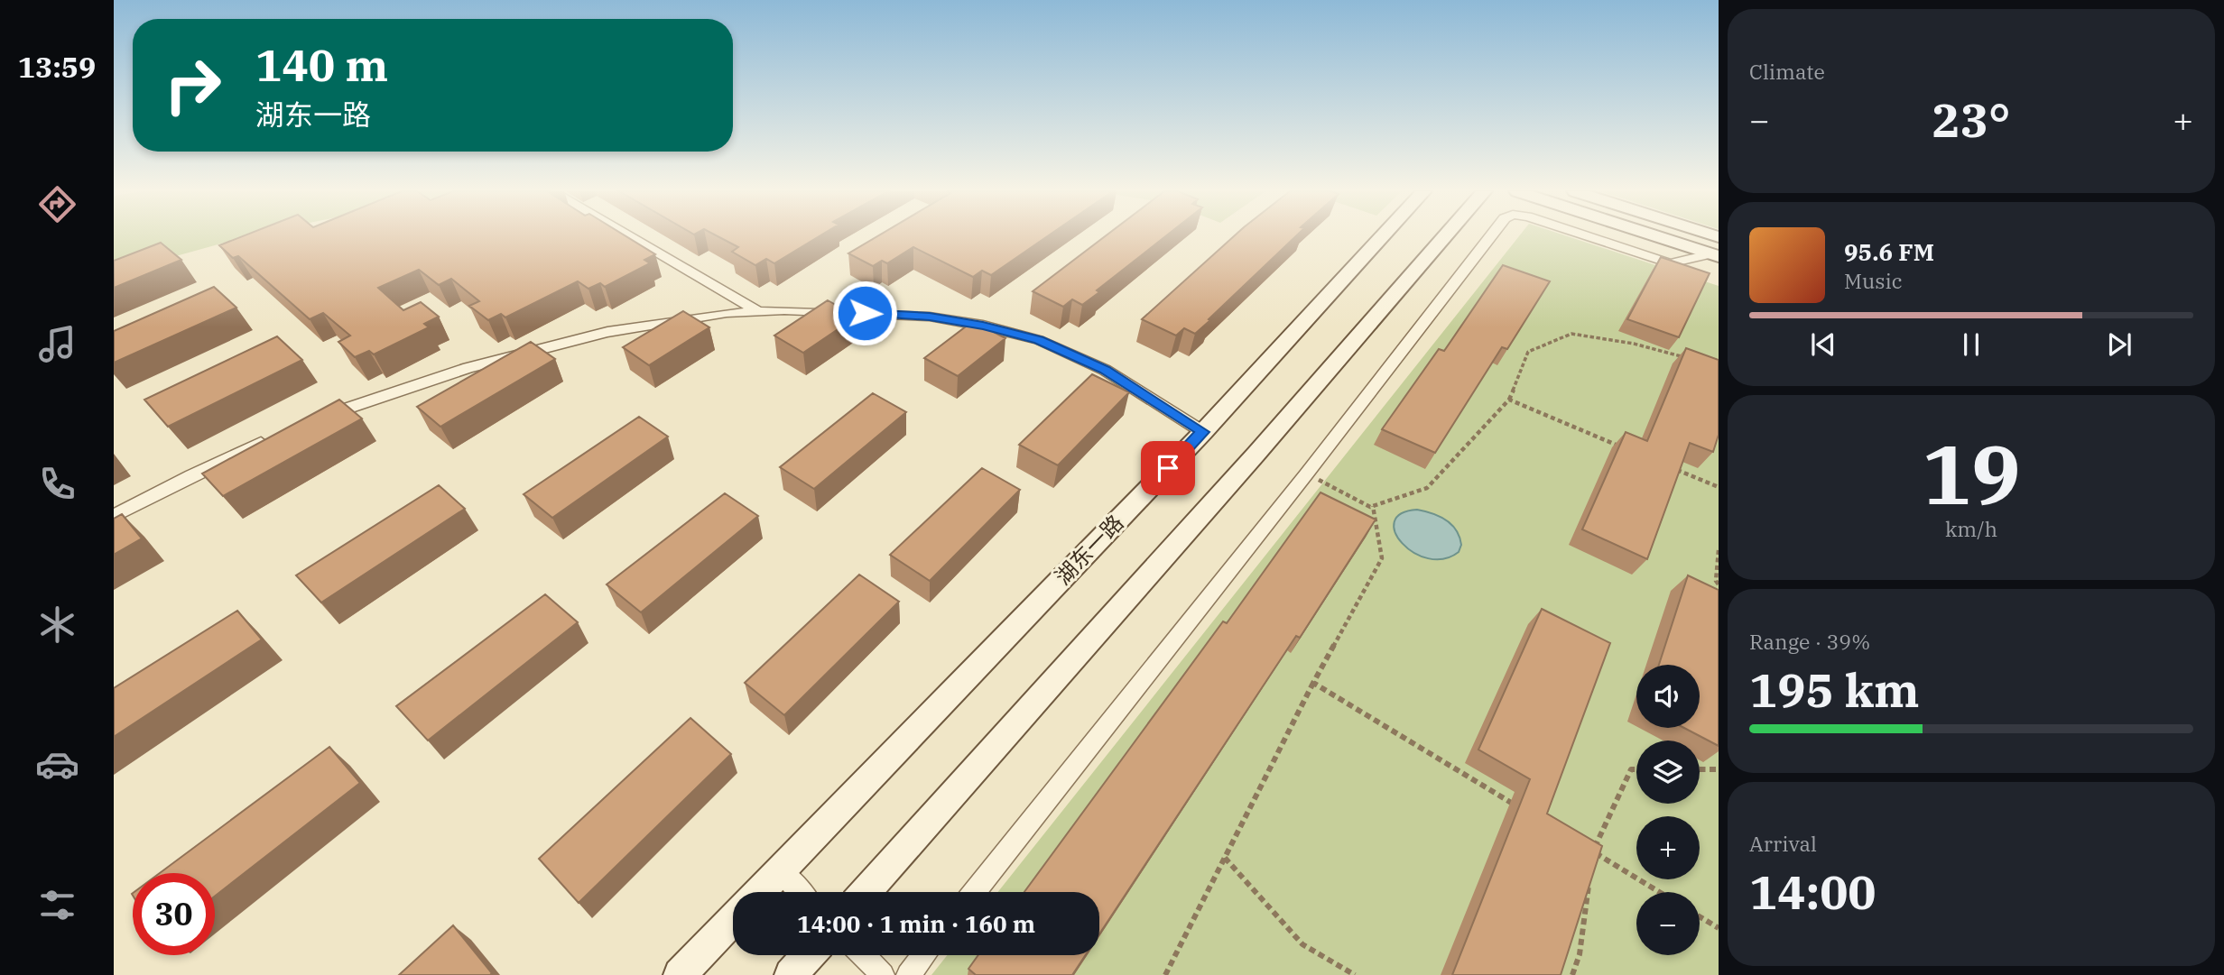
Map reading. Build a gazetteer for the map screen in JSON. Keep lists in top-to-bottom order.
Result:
{
  "streets": {
    "main road": ["湖东一路"]
  },
  "page": {
    "tabs": "13:59",
    "tile": [
      "Climate",
      ["19", "km/h"],
      ["Range · 39%", "195 km"],
      ["Arrival", "14:00"]
    ],
    "turn": ["140 m", "湖东一路"],
    "heat": ["−", "23°", "+"],
    "song": ["95.6 FM", "Music"],
    "map_buttons": ["+", "−"],
    "limit": "30",
    "trip": "14:00 · 1 min · 160 m"
  }
}
